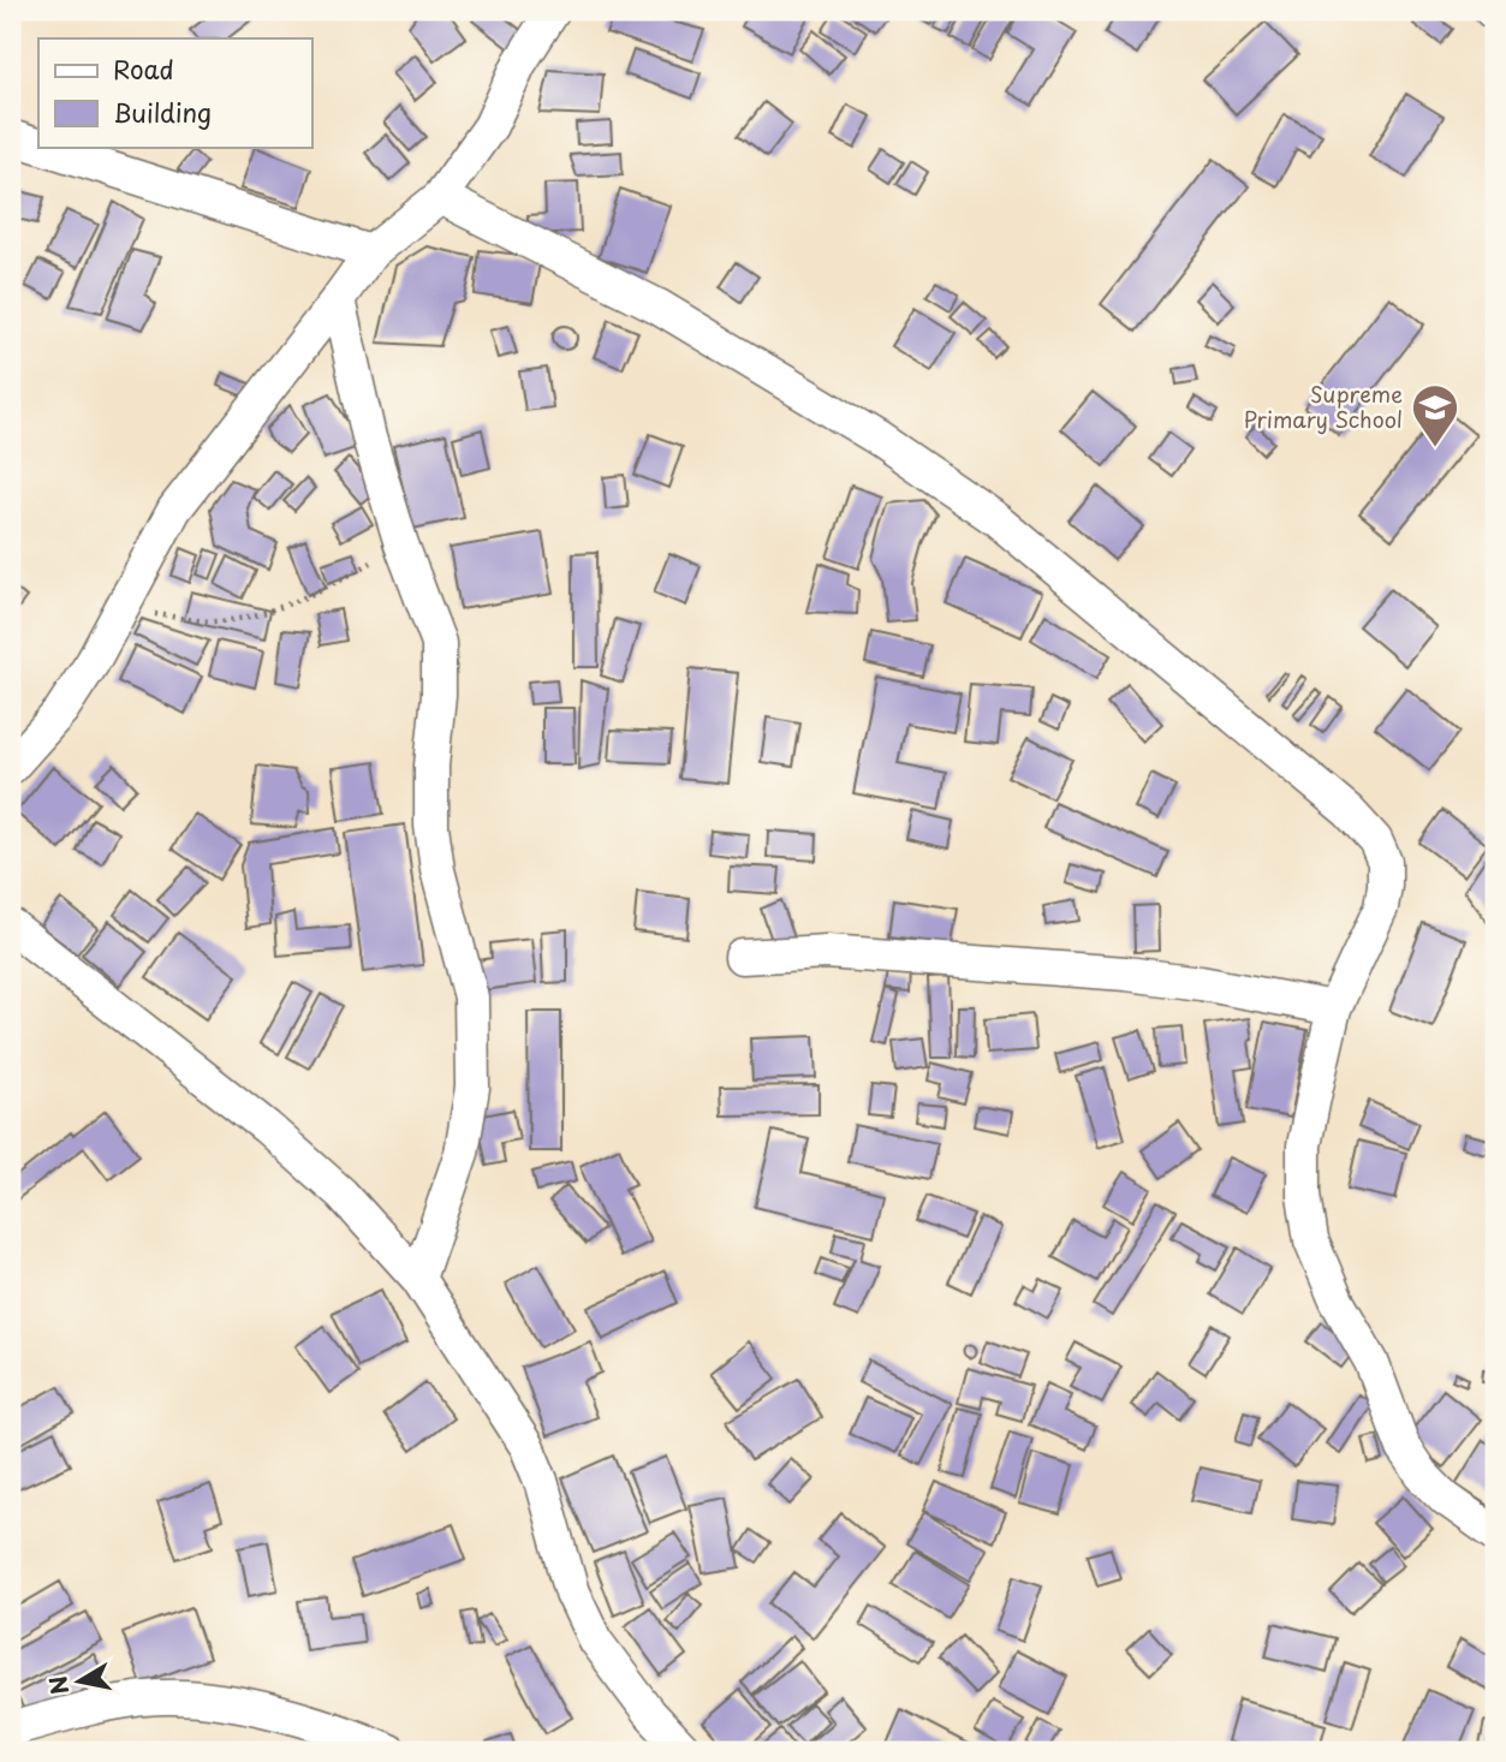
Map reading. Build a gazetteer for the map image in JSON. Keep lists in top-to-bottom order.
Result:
{
  "places": {
    "school or university": ["Supreme Primary School"]
  },
  "legend": ["Road", "Building"],
  "north": "left"
}
